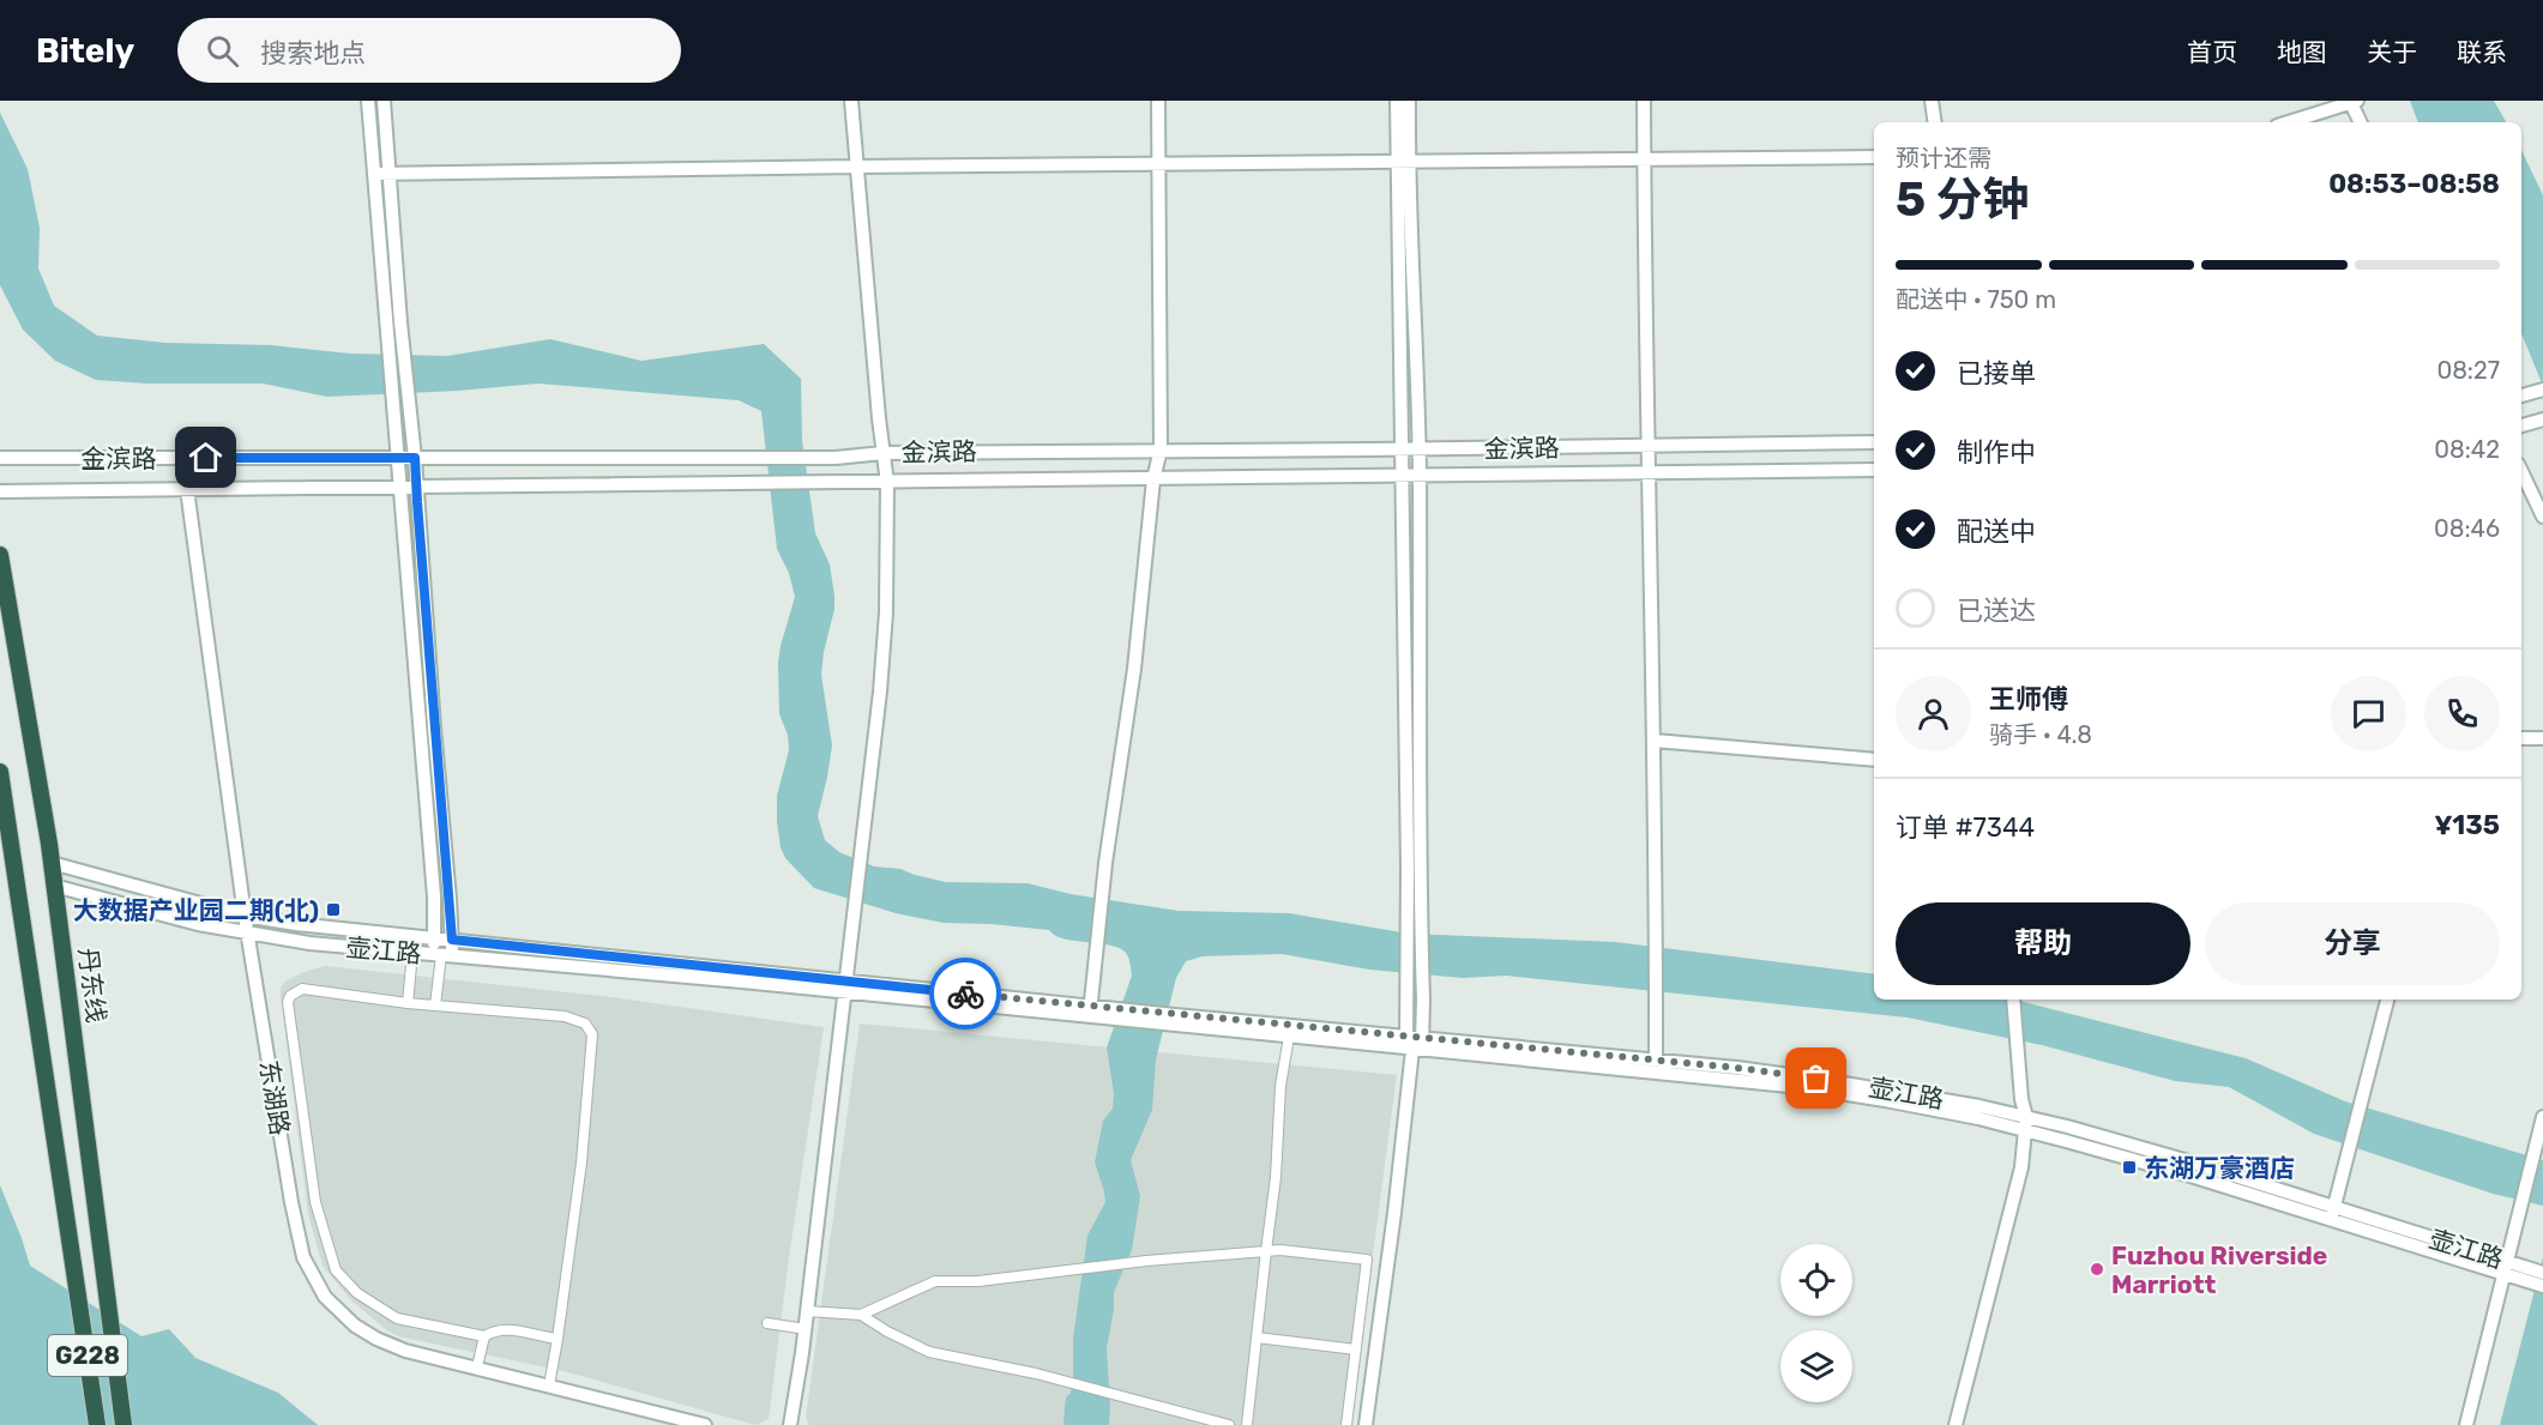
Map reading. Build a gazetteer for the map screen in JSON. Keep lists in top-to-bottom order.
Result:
{
  "streets": {
    "highway": ["丹东线", "G228"],
    "main road": ["金滨路", "壶江路", "东湖路"]
  },
  "crossings": [
    ["金滨路", "东湖路"],
    ["壶江路", "丹东线"],
    ["壶江路", "东湖路"]
  ],
  "places": {
    "transit": ["大数据产业园二期(北)", "东湖万豪酒店"],
    "other": ["Fuzhou Riverside Marriott"]
  },
  "page": {
    "header": "Bitely",
    "search": "搜索地点",
    "nav": [
      "首页",
      "地图",
      "关于",
      "联系"
    ],
    "heading": ["5 分钟", "预计还需", "08:53–08:58"],
    "panel": [
      "王师傅",
      "骑手 · 4.8",
      "订单 #7344",
      "¥135"
    ],
    "bar": "配送中 · 750 m",
    "list": [
      ["已接单", "08:27"],
      ["制作中", "08:42"],
      ["配送中", "08:46"],
      "已送达"
    ],
    "buttons": ["帮助", "分享"]
  }
}
